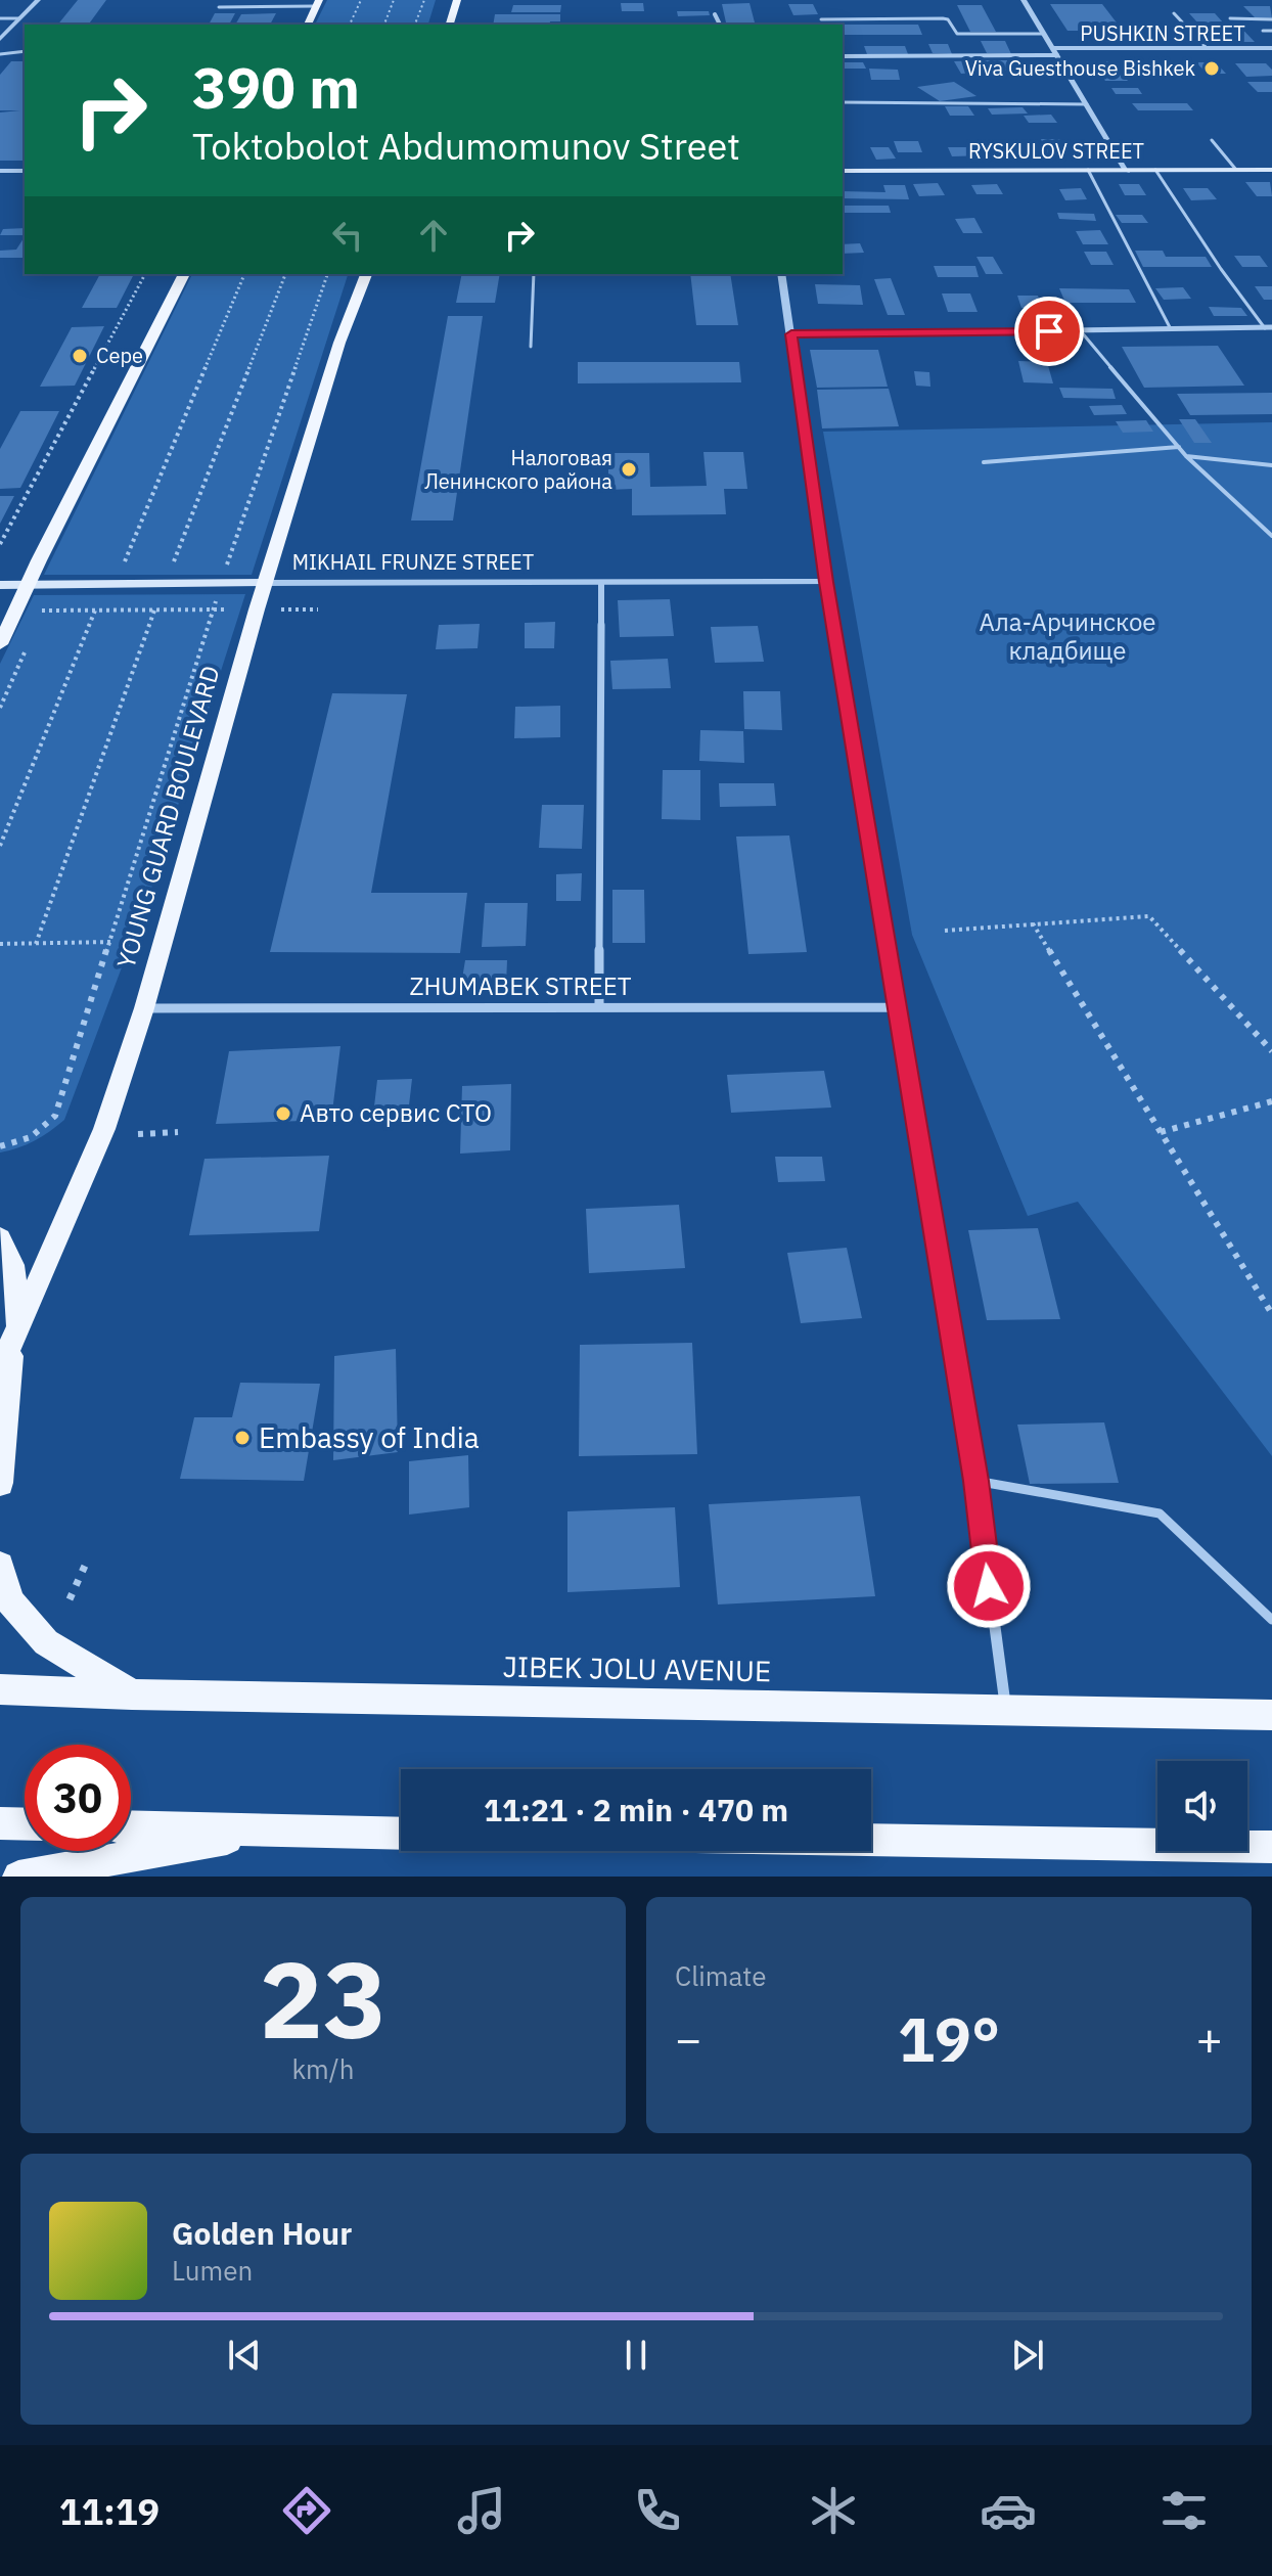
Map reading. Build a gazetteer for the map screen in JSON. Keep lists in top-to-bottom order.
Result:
{
  "streets": {
    "main road": [
      "RYSKULOV STREET",
      "MIKHAIL FRUNZE STREET",
      "YOUNG GUARD BOULEVARD",
      "JIBEK JOLU AVENUE"
    ],
    "street": ["PUSHKIN STREET", "ZHUMABEK STREET"]
  },
  "crossings": [
    ["MIKHAIL FRUNZE STREET", "YOUNG GUARD BOULEVARD"],
    ["YOUNG GUARD BOULEVARD", "ZHUMABEK STREET"]
  ],
  "parks": ["Ала-Арчинское кладбище"],
  "places": [
    "Viva Guesthouse Bishkek",
    "Сере",
    "Налоговая Ленинского района",
    "Авто сервис СТО",
    "Embassy of India"
  ],
  "page": {
    "turn": ["390 m", "Toktobolot Abdumomunov Street"],
    "limit": "30",
    "trip": "11:21 · 2 min · 470 m",
    "tile": [
      ["23", "km/h"],
      "Climate"
    ],
    "heat": ["−", "19°", "+"],
    "song": ["Golden Hour", "Lumen"],
    "tabs": "11:19"
  }
}
